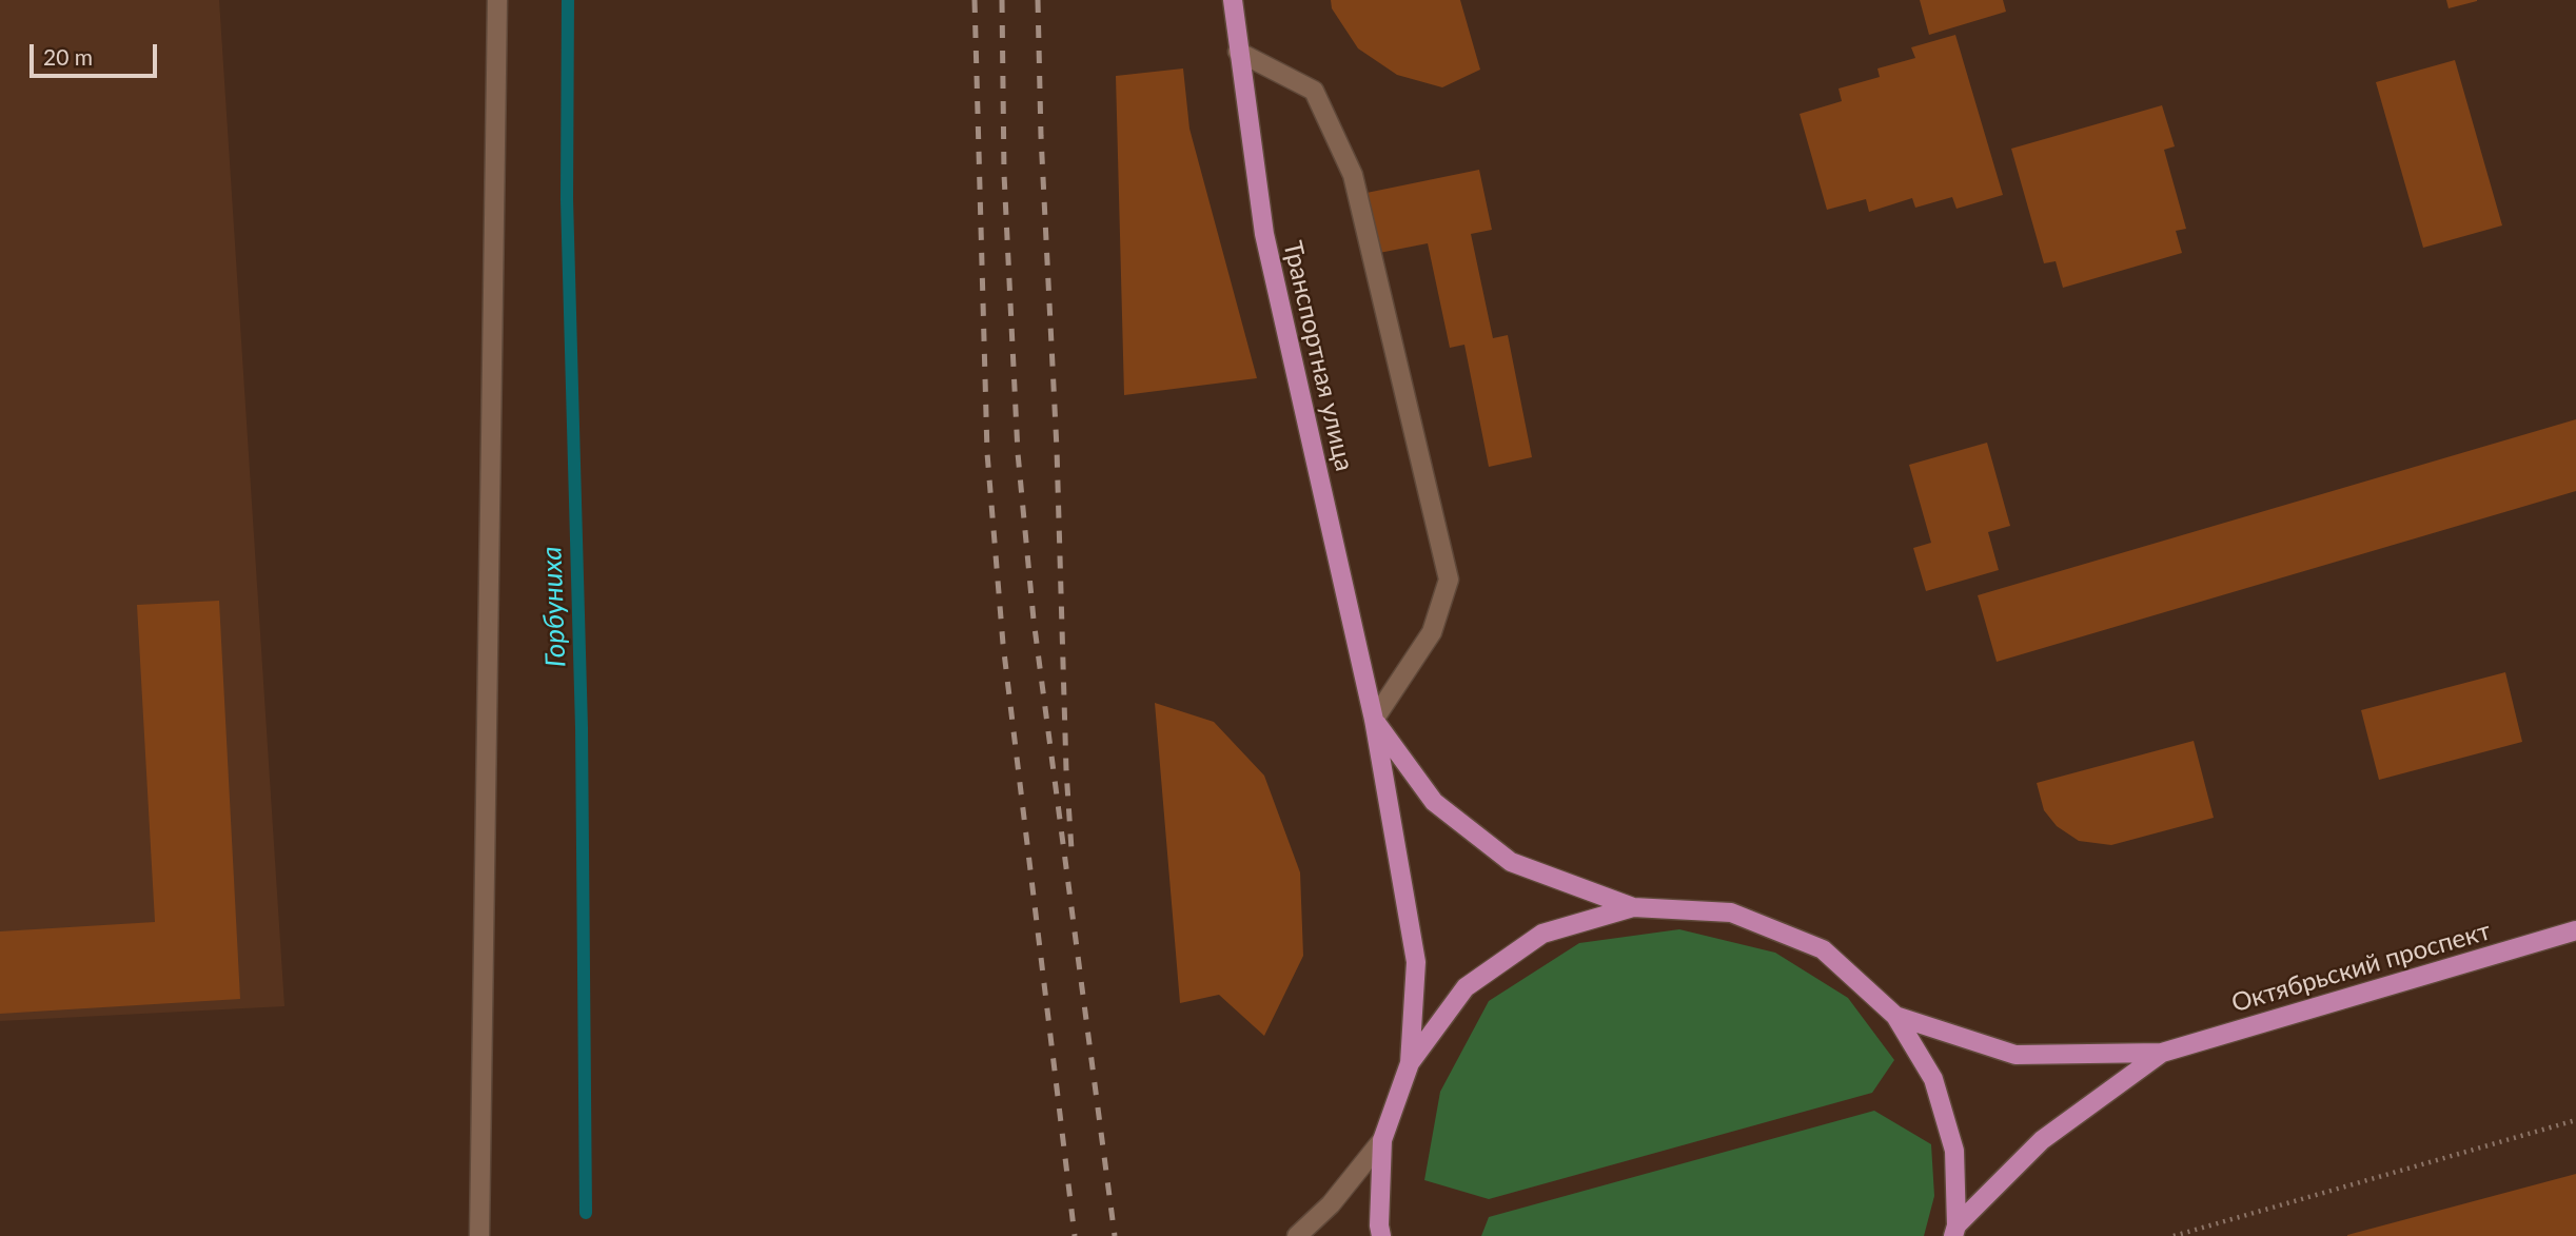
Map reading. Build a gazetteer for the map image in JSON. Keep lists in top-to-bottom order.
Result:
{
  "streets": {
    "main road": ["Транспортная улица", "Октябрьский проспект"]
  },
  "water": ["Горбуниха"],
  "scale_bar": "20 m"
}
